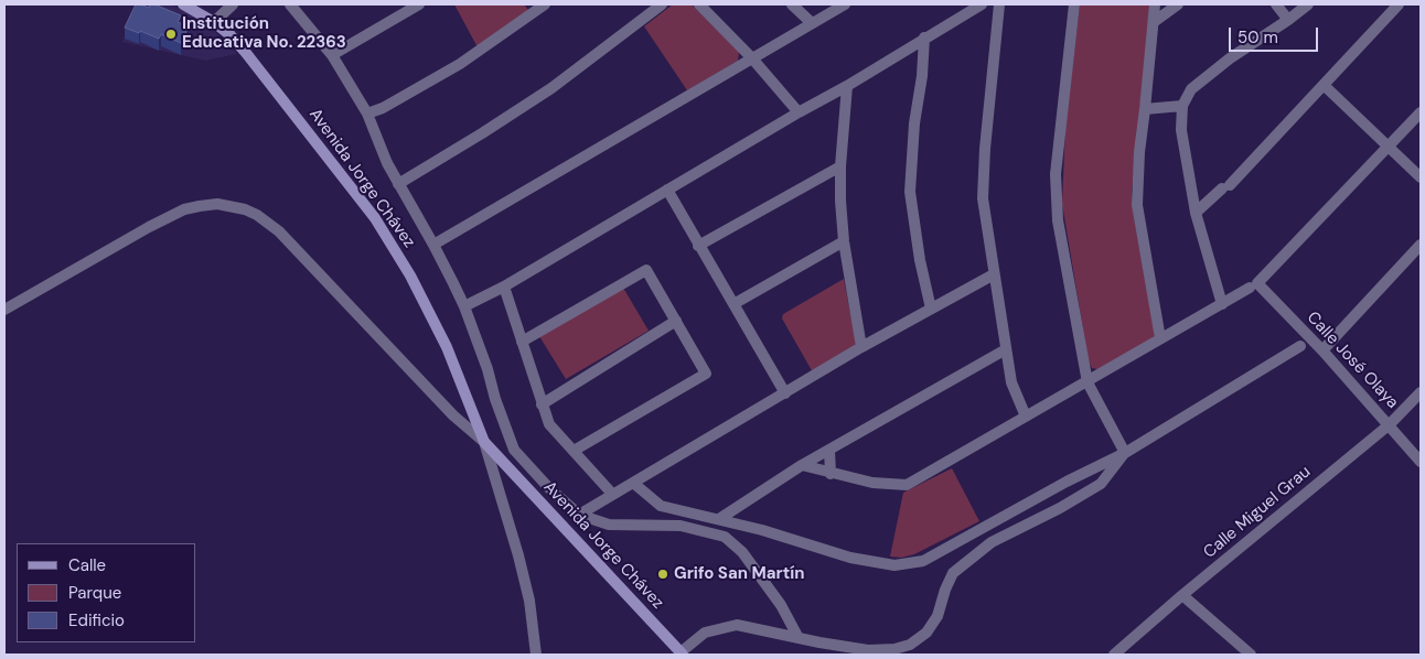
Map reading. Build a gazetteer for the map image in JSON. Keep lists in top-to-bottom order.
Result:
{
  "streets": {
    "main road": ["Avenida Jorge Chávez"],
    "street": ["Calle José Olaya", "Calle Miguel Grau"]
  },
  "crossings": [
    ["Calle José Olaya", "Calle Miguel Grau"]
  ],
  "places": ["Institución Educativa No. 22363", "Grifo San Martín"],
  "legend": ["Calle", "Parque", "Edificio"],
  "scale_bar": "50 m"
}
